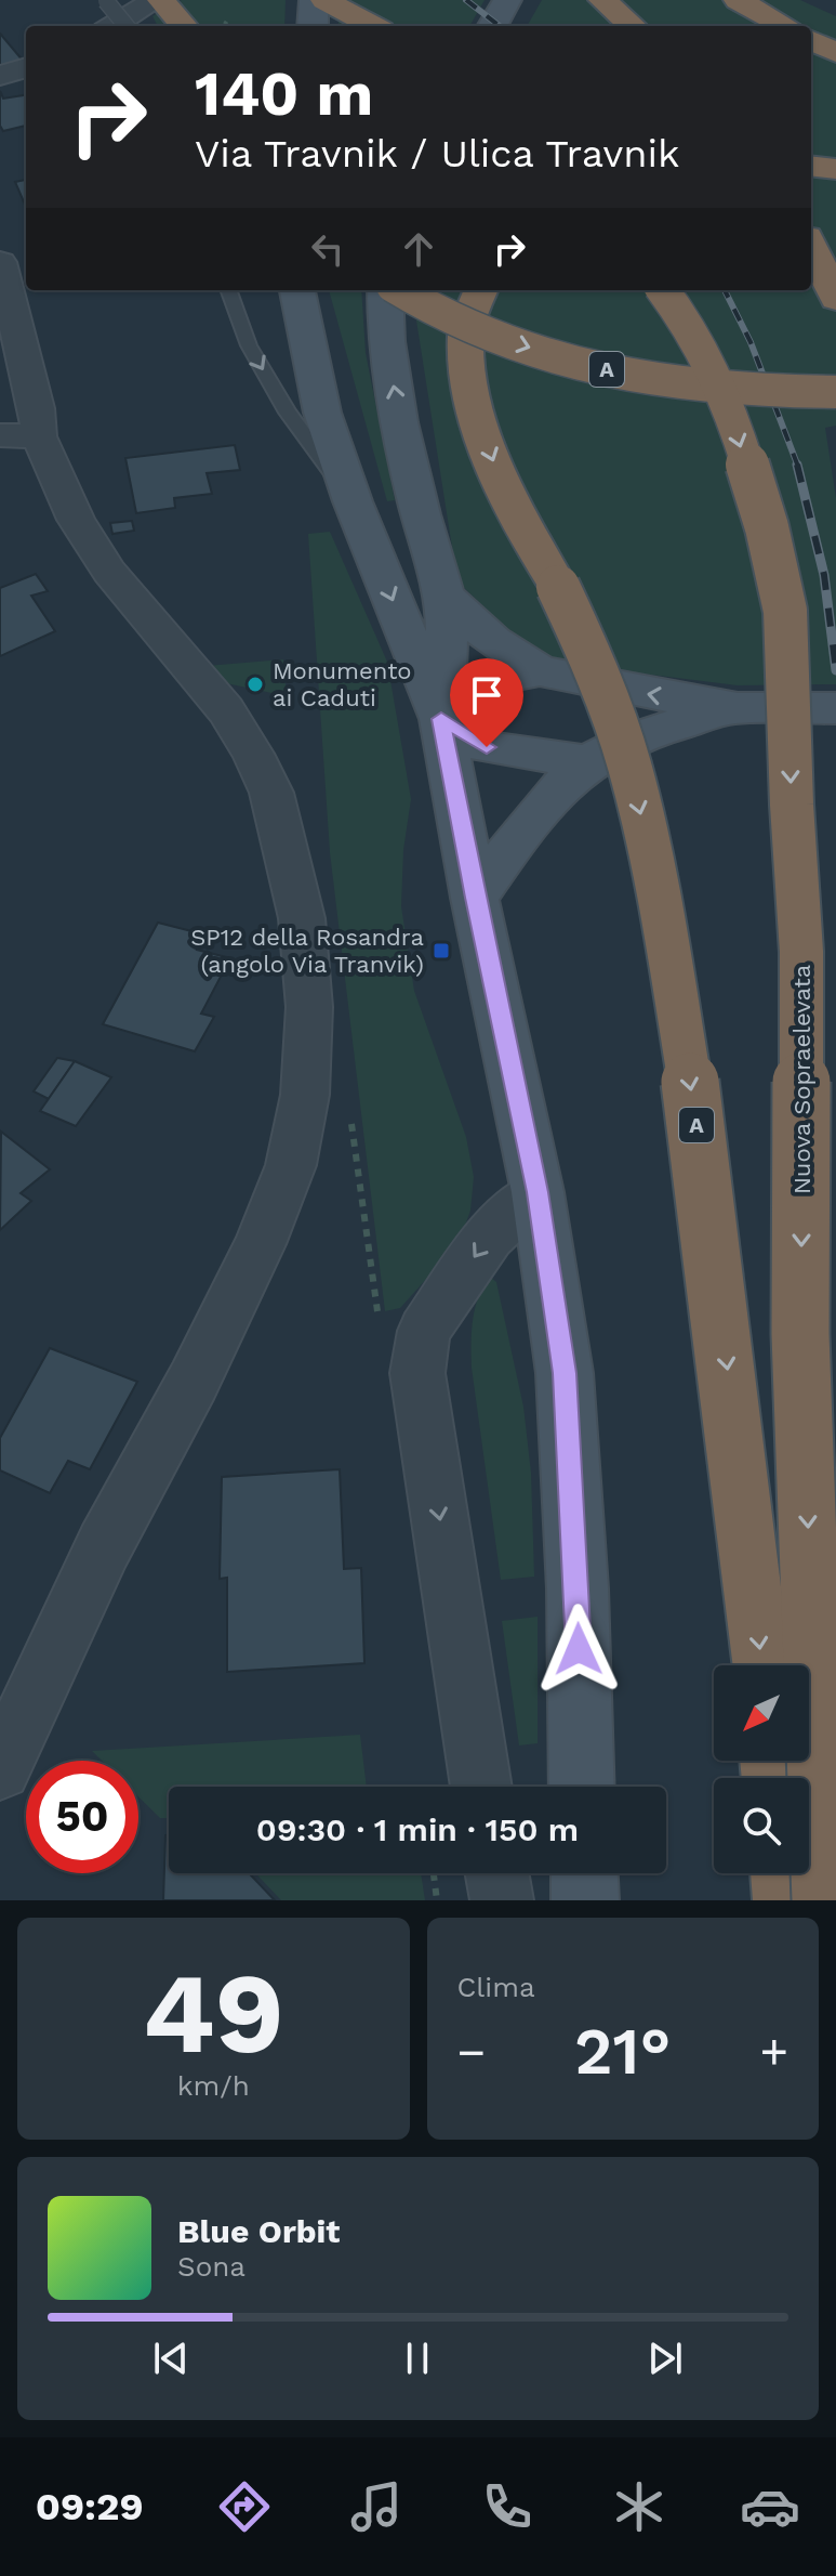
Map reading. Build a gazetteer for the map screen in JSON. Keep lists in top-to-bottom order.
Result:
{
  "streets": {
    "highway": ["A", "Nuova Sopraelevata"]
  },
  "places": {
    "other": ["Monumento ai Caduti"],
    "transit": ["SP12 della Rosandra (angolo Via Tranvik)"]
  },
  "north": "bottom left",
  "page": {
    "turn": ["140 m", "Via Travnik / Ulica Travnik"],
    "limit": "50",
    "trip": "09:30 · 1 min · 150 m",
    "tile": [
      ["49", "km/h"],
      "Clima"
    ],
    "heat": ["−", "21°", "+"],
    "song": ["Blue Orbit", "Sona"],
    "tabs": "09:29"
  }
}
